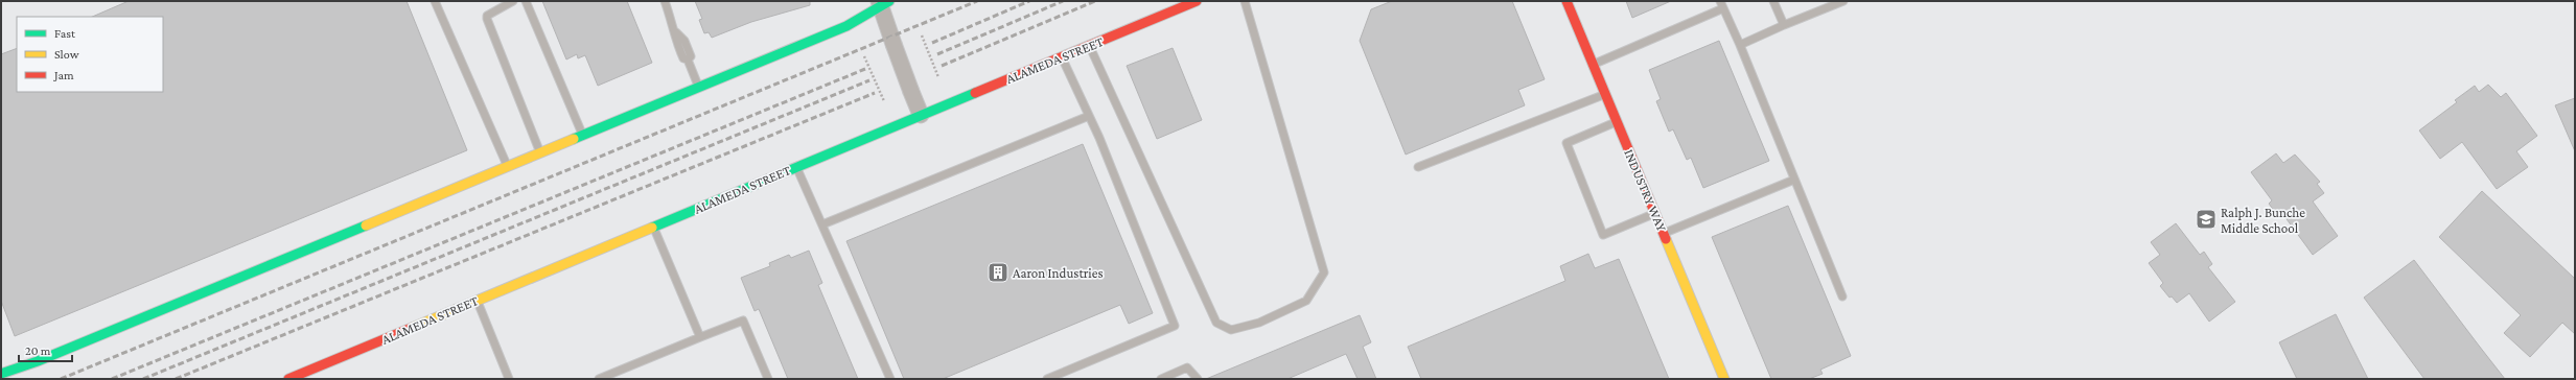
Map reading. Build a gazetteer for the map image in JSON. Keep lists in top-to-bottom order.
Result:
{
  "streets": {
    "street": ["ALAMEDA STREET", "INDUSTRY WAY"]
  },
  "places": {
    "school or university": ["Ralph J. Bunche Middle School"],
    "building": ["Aaron Industries"]
  },
  "legend": ["Fast", "Slow", "Jam"],
  "scale_bar": "20 m"
}
